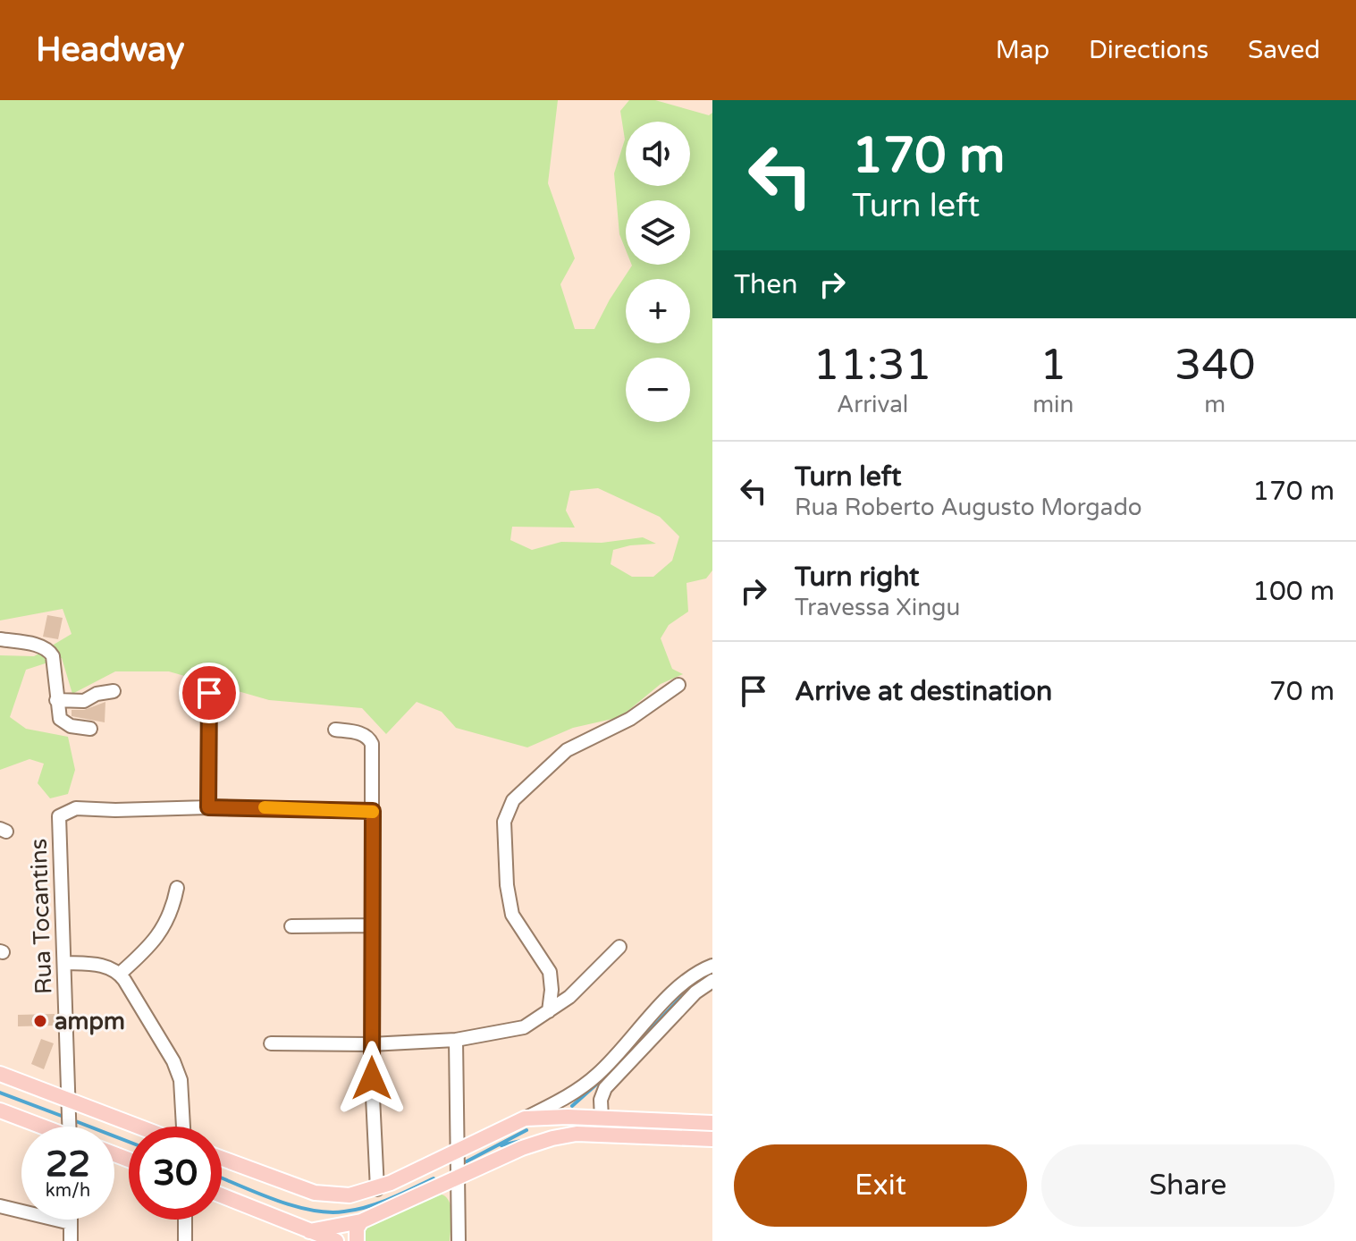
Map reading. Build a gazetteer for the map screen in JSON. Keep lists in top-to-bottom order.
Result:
{
  "streets": {
    "street": ["Rua Tocantins"]
  },
  "places": ["ampm"],
  "page": {
    "header": "Headway",
    "nav": ["Map", "Directions", "Saved"],
    "turn": ["170 m", "Turn left"],
    "map_buttons": ["+", "−"],
    "then": "Then",
    "eta": [
      "11:31",
      "Arrival",
      "1",
      "min",
      "340",
      "m"
    ],
    "list": [
      {
        "name": "Turn left",
        "note": "Rua Roberto Augusto Morgado",
        "value": "170 m"
      },
      {
        "name": "Turn right",
        "note": "Travessa Xingu",
        "value": "100 m"
      },
      {
        "name": "Arrive at destination",
        "value": "70 m"
      }
    ],
    "speed": "22 km/h",
    "limit": "30",
    "buttons": ["Exit", "Share"]
  }
}
